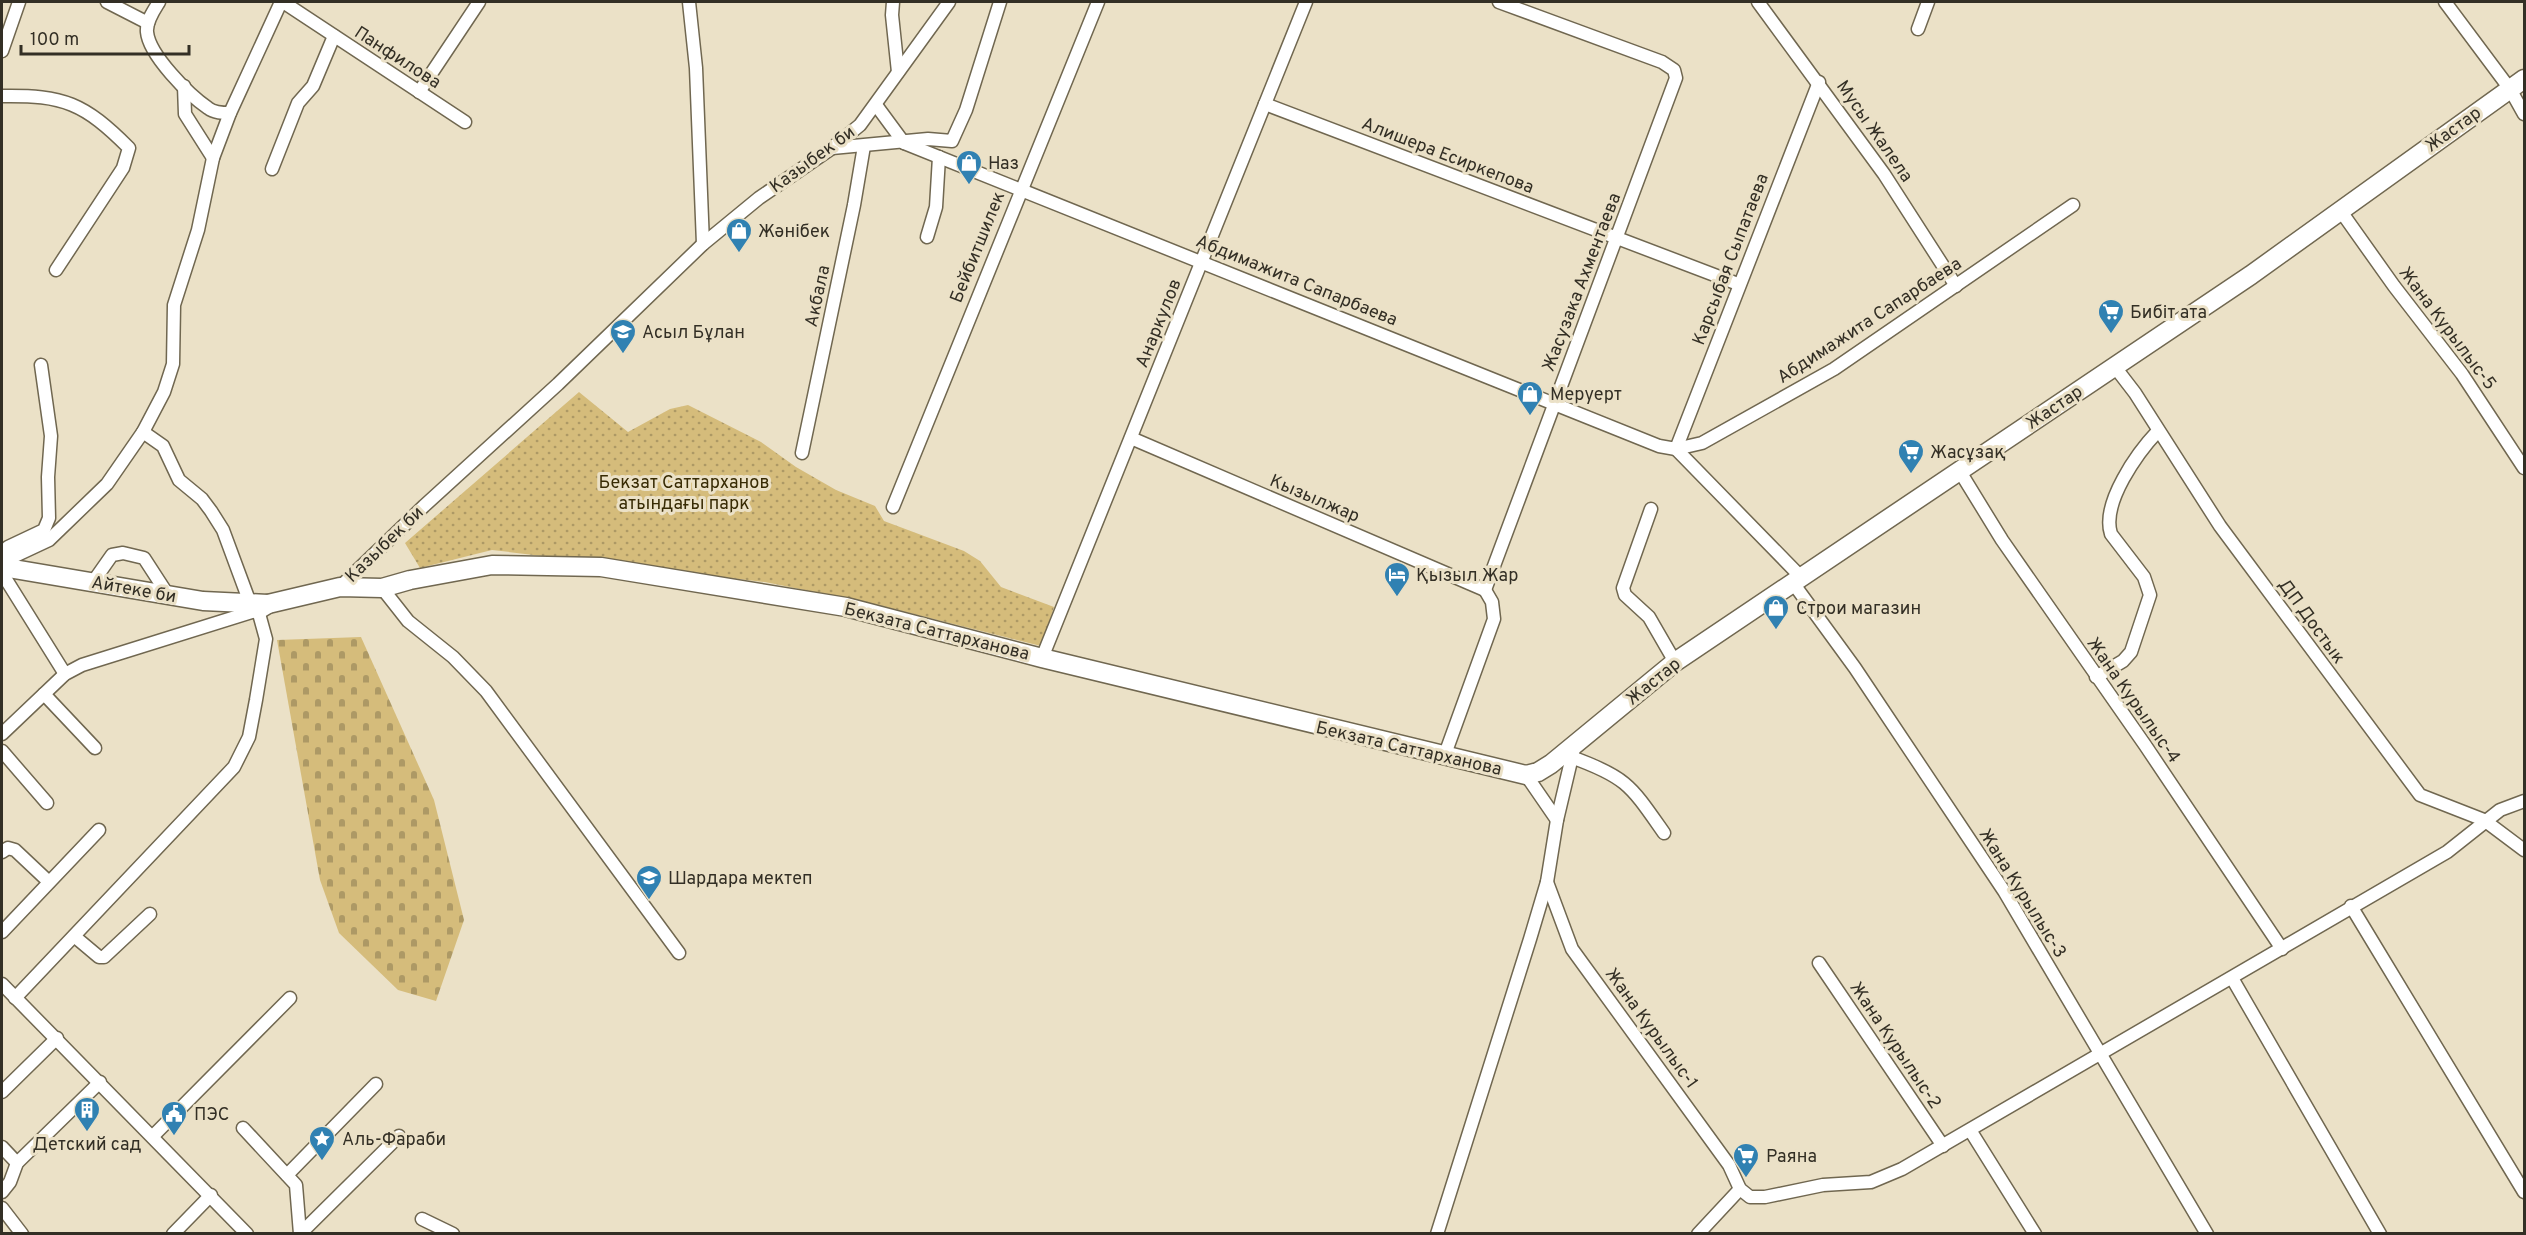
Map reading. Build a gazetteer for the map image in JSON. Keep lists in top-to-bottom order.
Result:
{
  "streets": {
    "street": [
      "Панфилова",
      "Жастар",
      "Мусы Жалела",
      "Алишера Есиркепова",
      "Казыбек би",
      "Бейбитшилек",
      "Карсыбая Сыпатаева",
      "Абдимажита Сапарбаева",
      "Жасузака Ахментаева",
      "Акбала",
      "Анаркулов",
      "Жана Курылыс-5",
      "Кызылжар",
      "Айтеке би",
      "ДП Достык",
      "Бекзата Саттарханова",
      "Жана Курылыс-4",
      "Жана Курылыс-3",
      "Жана Курылыс-1",
      "Жана Курылыс-2"
    ]
  },
  "crossings": [
    ["Жастар", "Жана Курылыс-5"],
    ["Жастар", "ДП Достык"],
    ["Жастар", "Бекзата Саттарханова"],
    ["Жастар", "Жана Курылыс-4"],
    ["Жастар", "Жана Курылыс-3"],
    ["Мусы Жалела", "Карсыбая Сыпатаева"],
    ["Мусы Жалела", "Абдимажита Сапарбаева"],
    ["Алишера Есиркепова", "Карсыбая Сыпатаева"],
    ["Алишера Есиркепова", "Жасузака Ахментаева"],
    ["Алишера Есиркепова", "Анаркулов"],
    ["Казыбек би", "Айтеке би"],
    ["Казыбек би", "Бекзата Саттарханова"],
    ["Бейбитшилек", "Абдимажита Сапарбаева"],
    ["Карсыбая Сыпатаева", "Абдимажита Сапарбаева"],
    ["Абдимажита Сапарбаева", "Жасузака Ахментаева"],
    ["Абдимажита Сапарбаева", "Анаркулов"],
    ["Жасузака Ахментаева", "Кызылжар"],
    ["Анаркулов", "Кызылжар"],
    ["Анаркулов", "Бекзата Саттарханова"]
  ],
  "parks": ["Бекзат Саттарханов атындағы парк"],
  "places": {
    "shop": [
      "Наз",
      "Жәнібек",
      "Меруерт",
      "Строи магазин"
    ],
    "supermarket": ["Бибіт ата", "Жасұзақ", "Раяна"],
    "school or university": ["Асыл Бұлан", "Шардара мектеп"],
    "hotel": ["Қызыл Жар"],
    "building": ["Детский сад"],
    "public building": ["ПЭС"],
    "place": ["Аль-Фараби"]
  },
  "scale_bar": "100 m"
}
